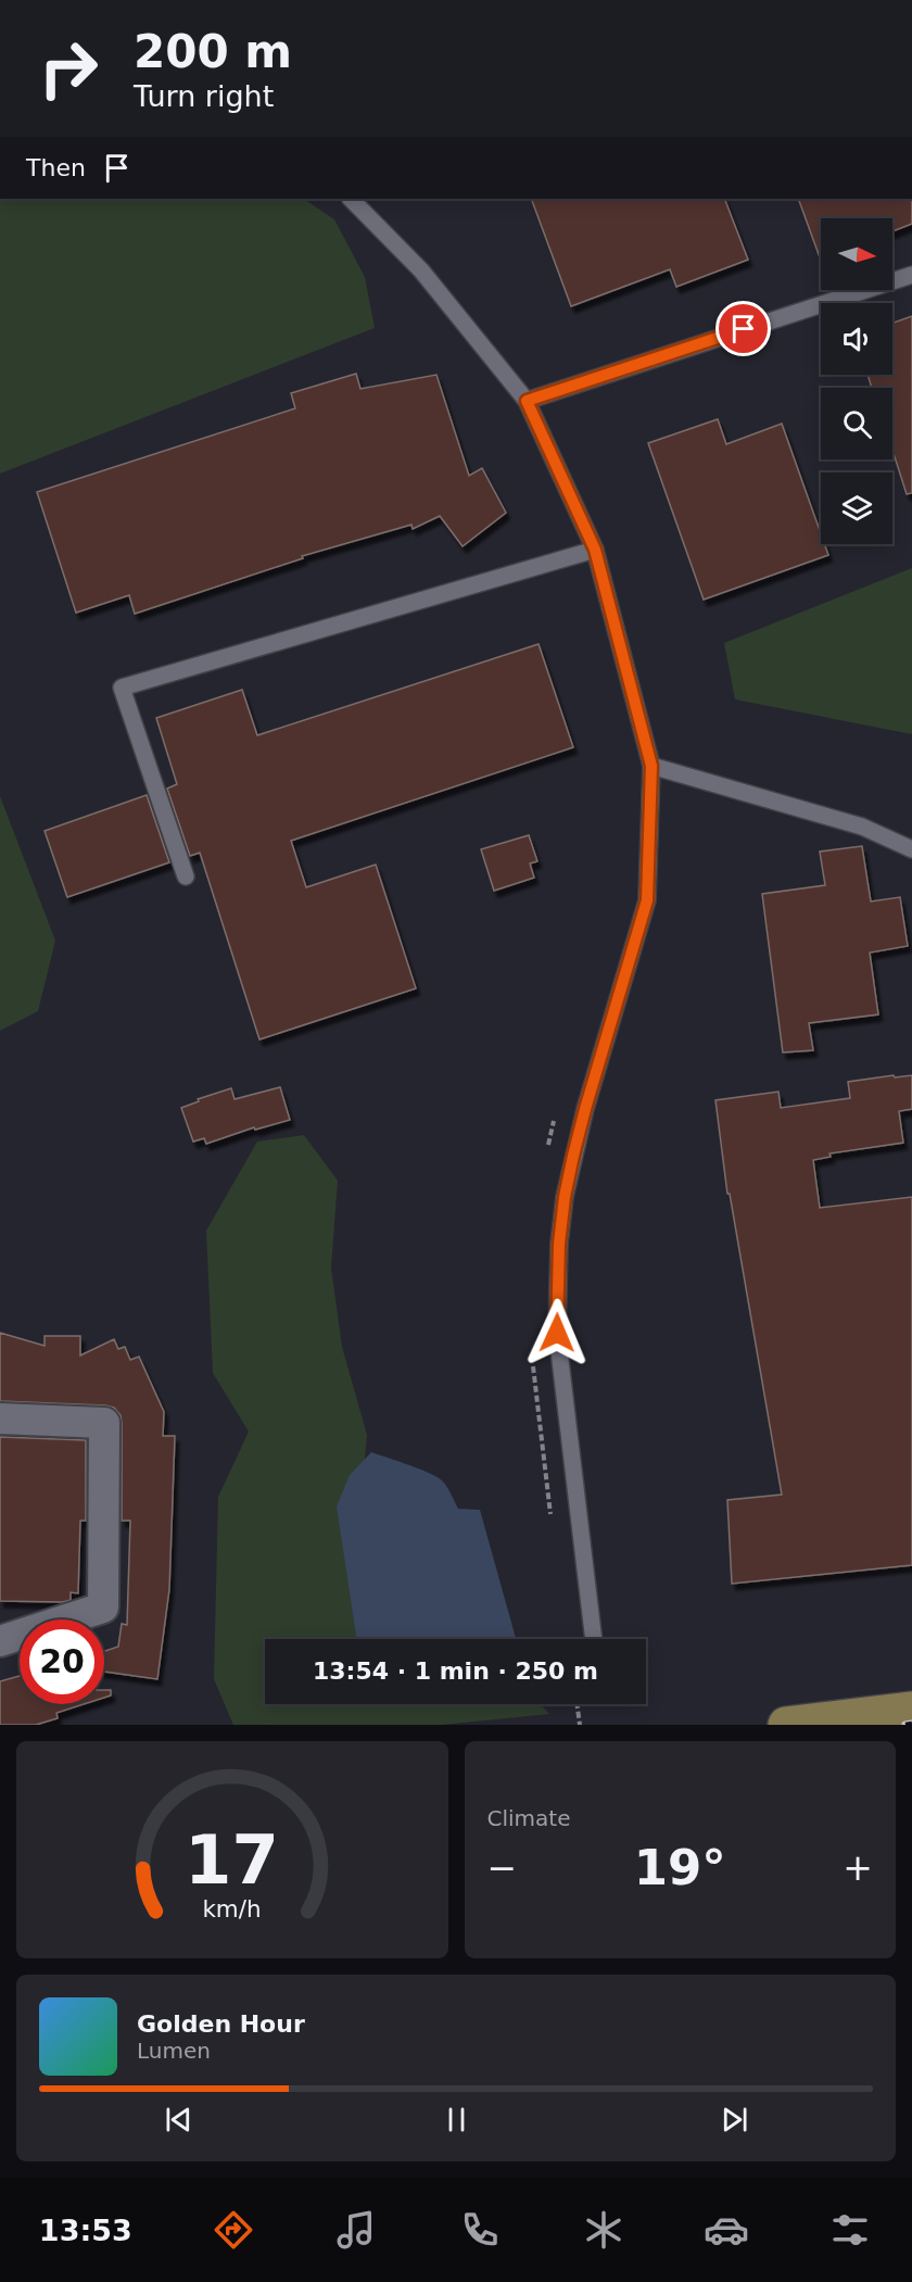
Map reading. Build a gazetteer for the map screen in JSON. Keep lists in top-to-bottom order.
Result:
{
  "north": "right",
  "page": {
    "turn": ["200 m", "Turn right"],
    "then": "Then",
    "limit": "20",
    "trip": "13:54 · 1 min · 250 m",
    "tile": "Climate",
    "heat": ["−", "19°", "+"],
    "song": ["Golden Hour", "Lumen"],
    "tabs": "13:53",
    "gauge": ["17", "km/h"]
  }
}
